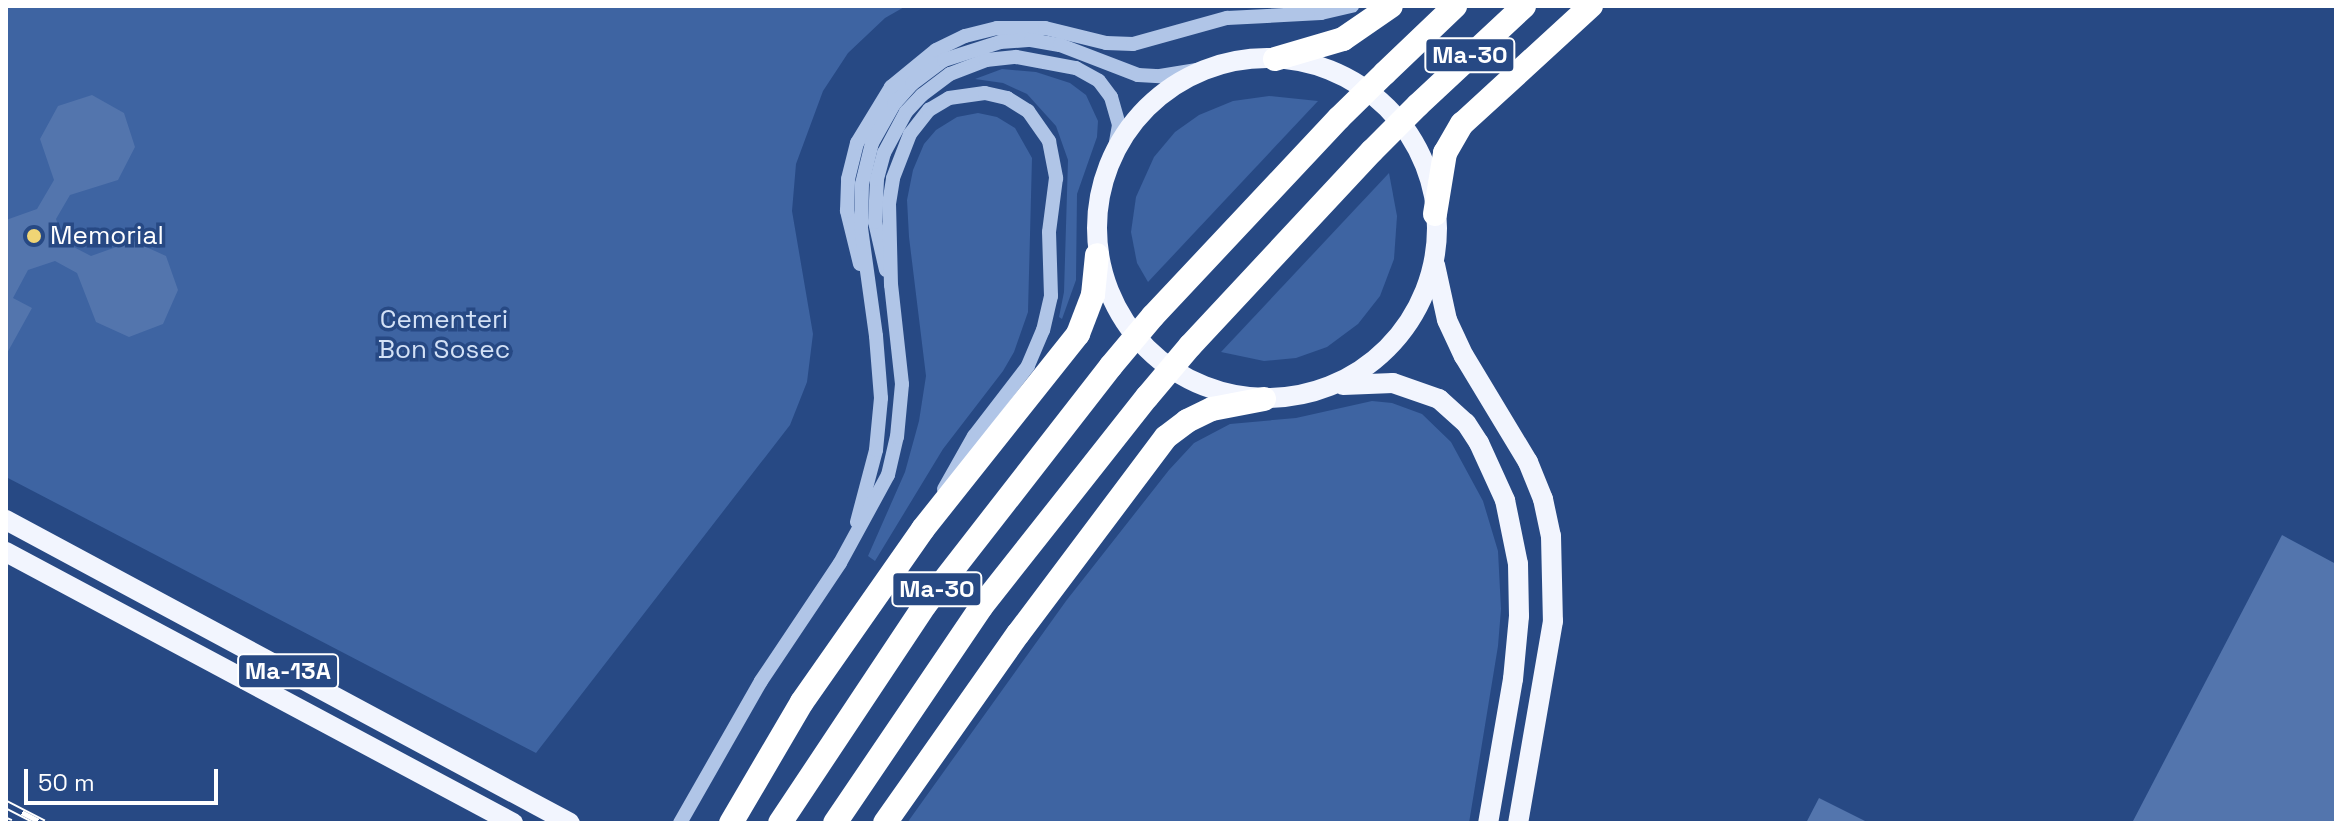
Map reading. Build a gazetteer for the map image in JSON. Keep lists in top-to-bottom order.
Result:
{
  "streets": {
    "highway": ["Ma-30"],
    "main road": ["Ma-13A"]
  },
  "parks": ["Cementeri Bon Sosec"],
  "places": ["Memorial"],
  "scale_bar": "50 m"
}
